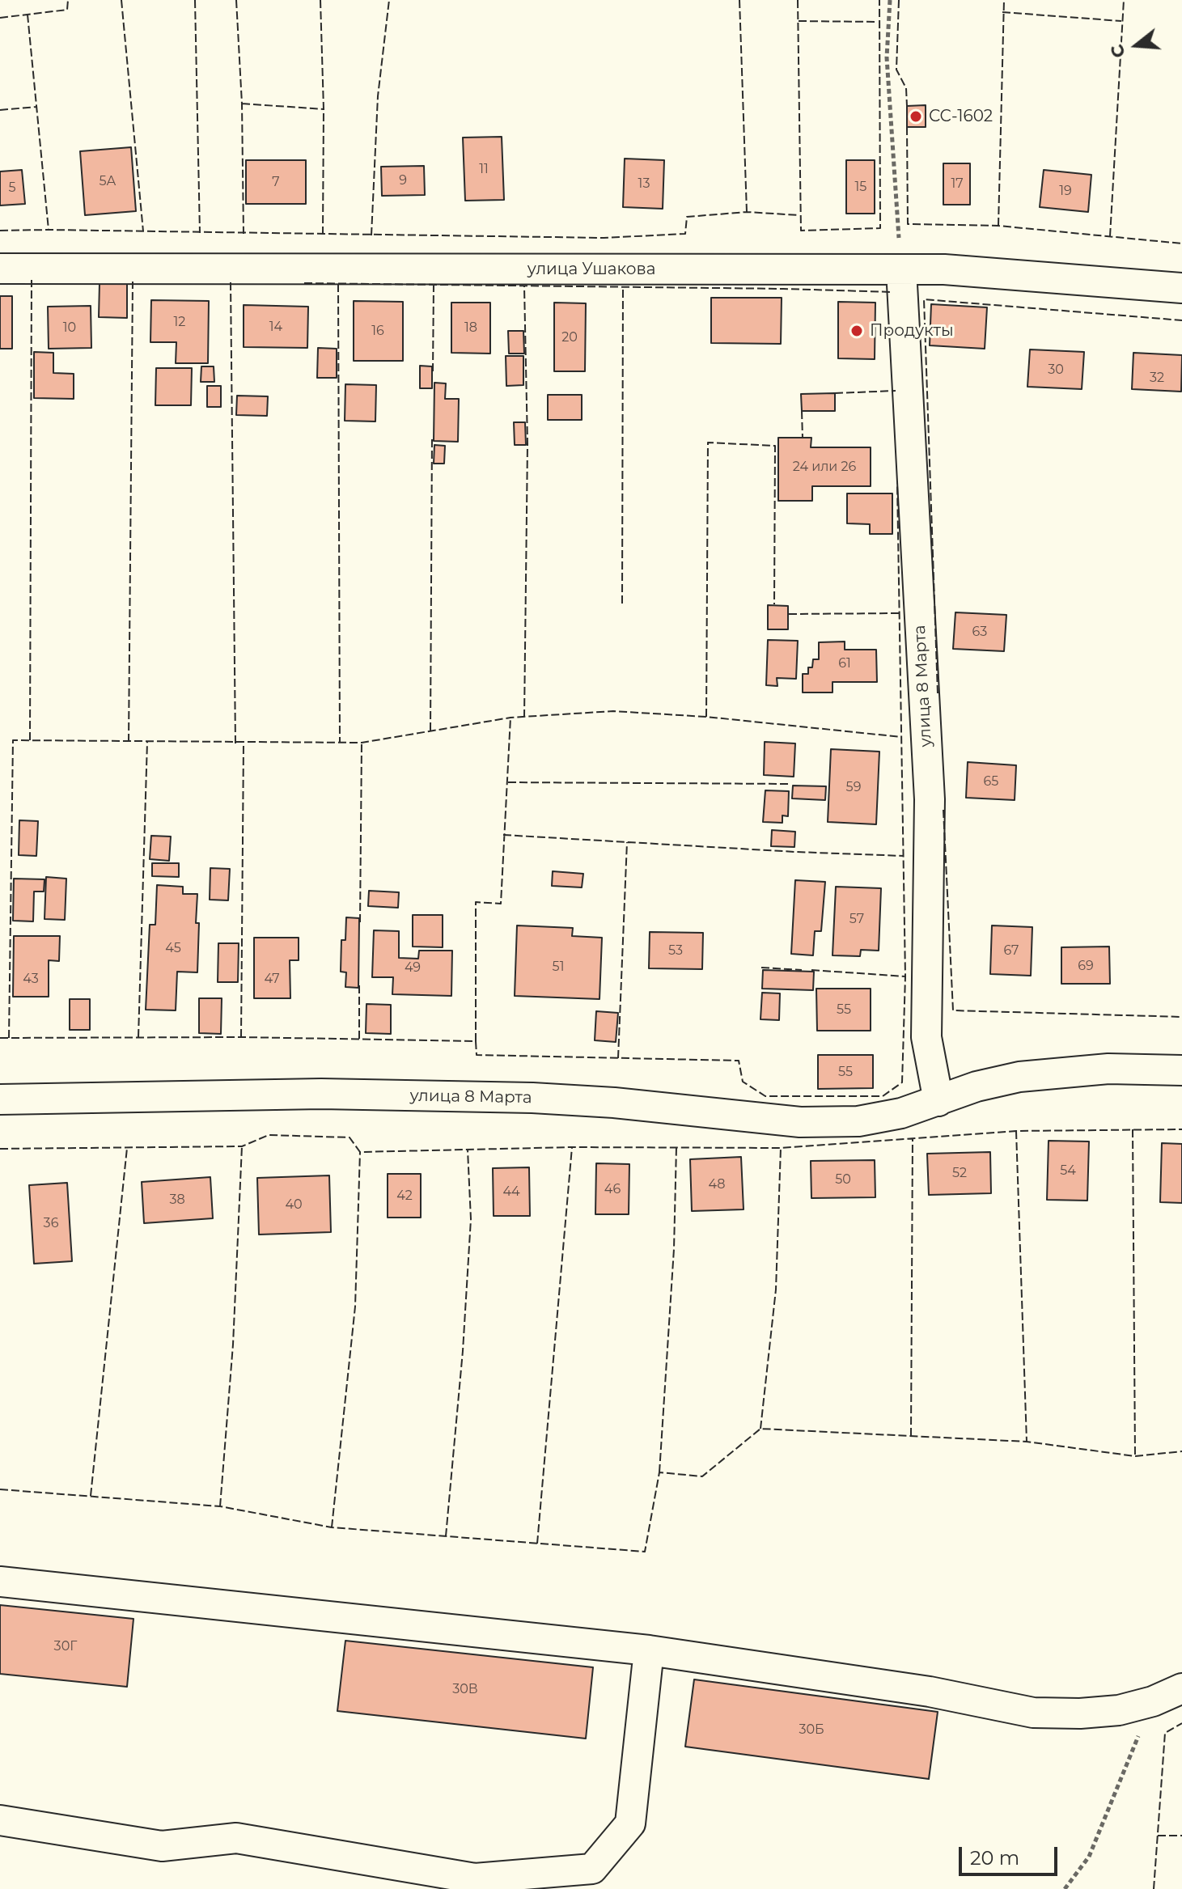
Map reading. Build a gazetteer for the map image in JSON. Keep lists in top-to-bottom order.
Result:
{
  "streets": {
    "street": ["улица Ушакова", "улица 8 Марта"]
  },
  "crossings": [
    ["улица Ушакова", "улица 8 Марта"]
  ],
  "places": ["СС-1602", "Продукты"],
  "house_numbers": [
    "11",
    "9",
    "5А",
    "7",
    "13",
    "17",
    "15",
    "5",
    "19",
    "12",
    "14",
    "10",
    "18",
    "16",
    "20",
    "30",
    "32",
    "24 или 26",
    "63",
    "61",
    "65",
    "59",
    "57",
    "45",
    "53",
    "67",
    "69",
    "51",
    "49",
    "43",
    "47",
    "55",
    "55",
    "54",
    "52",
    "50",
    "48",
    "46",
    "44",
    "42",
    "38",
    "40",
    "36",
    "30Г",
    "30В",
    "30Б"
  ],
  "scale_bar": "20 m",
  "north": "left"
}
